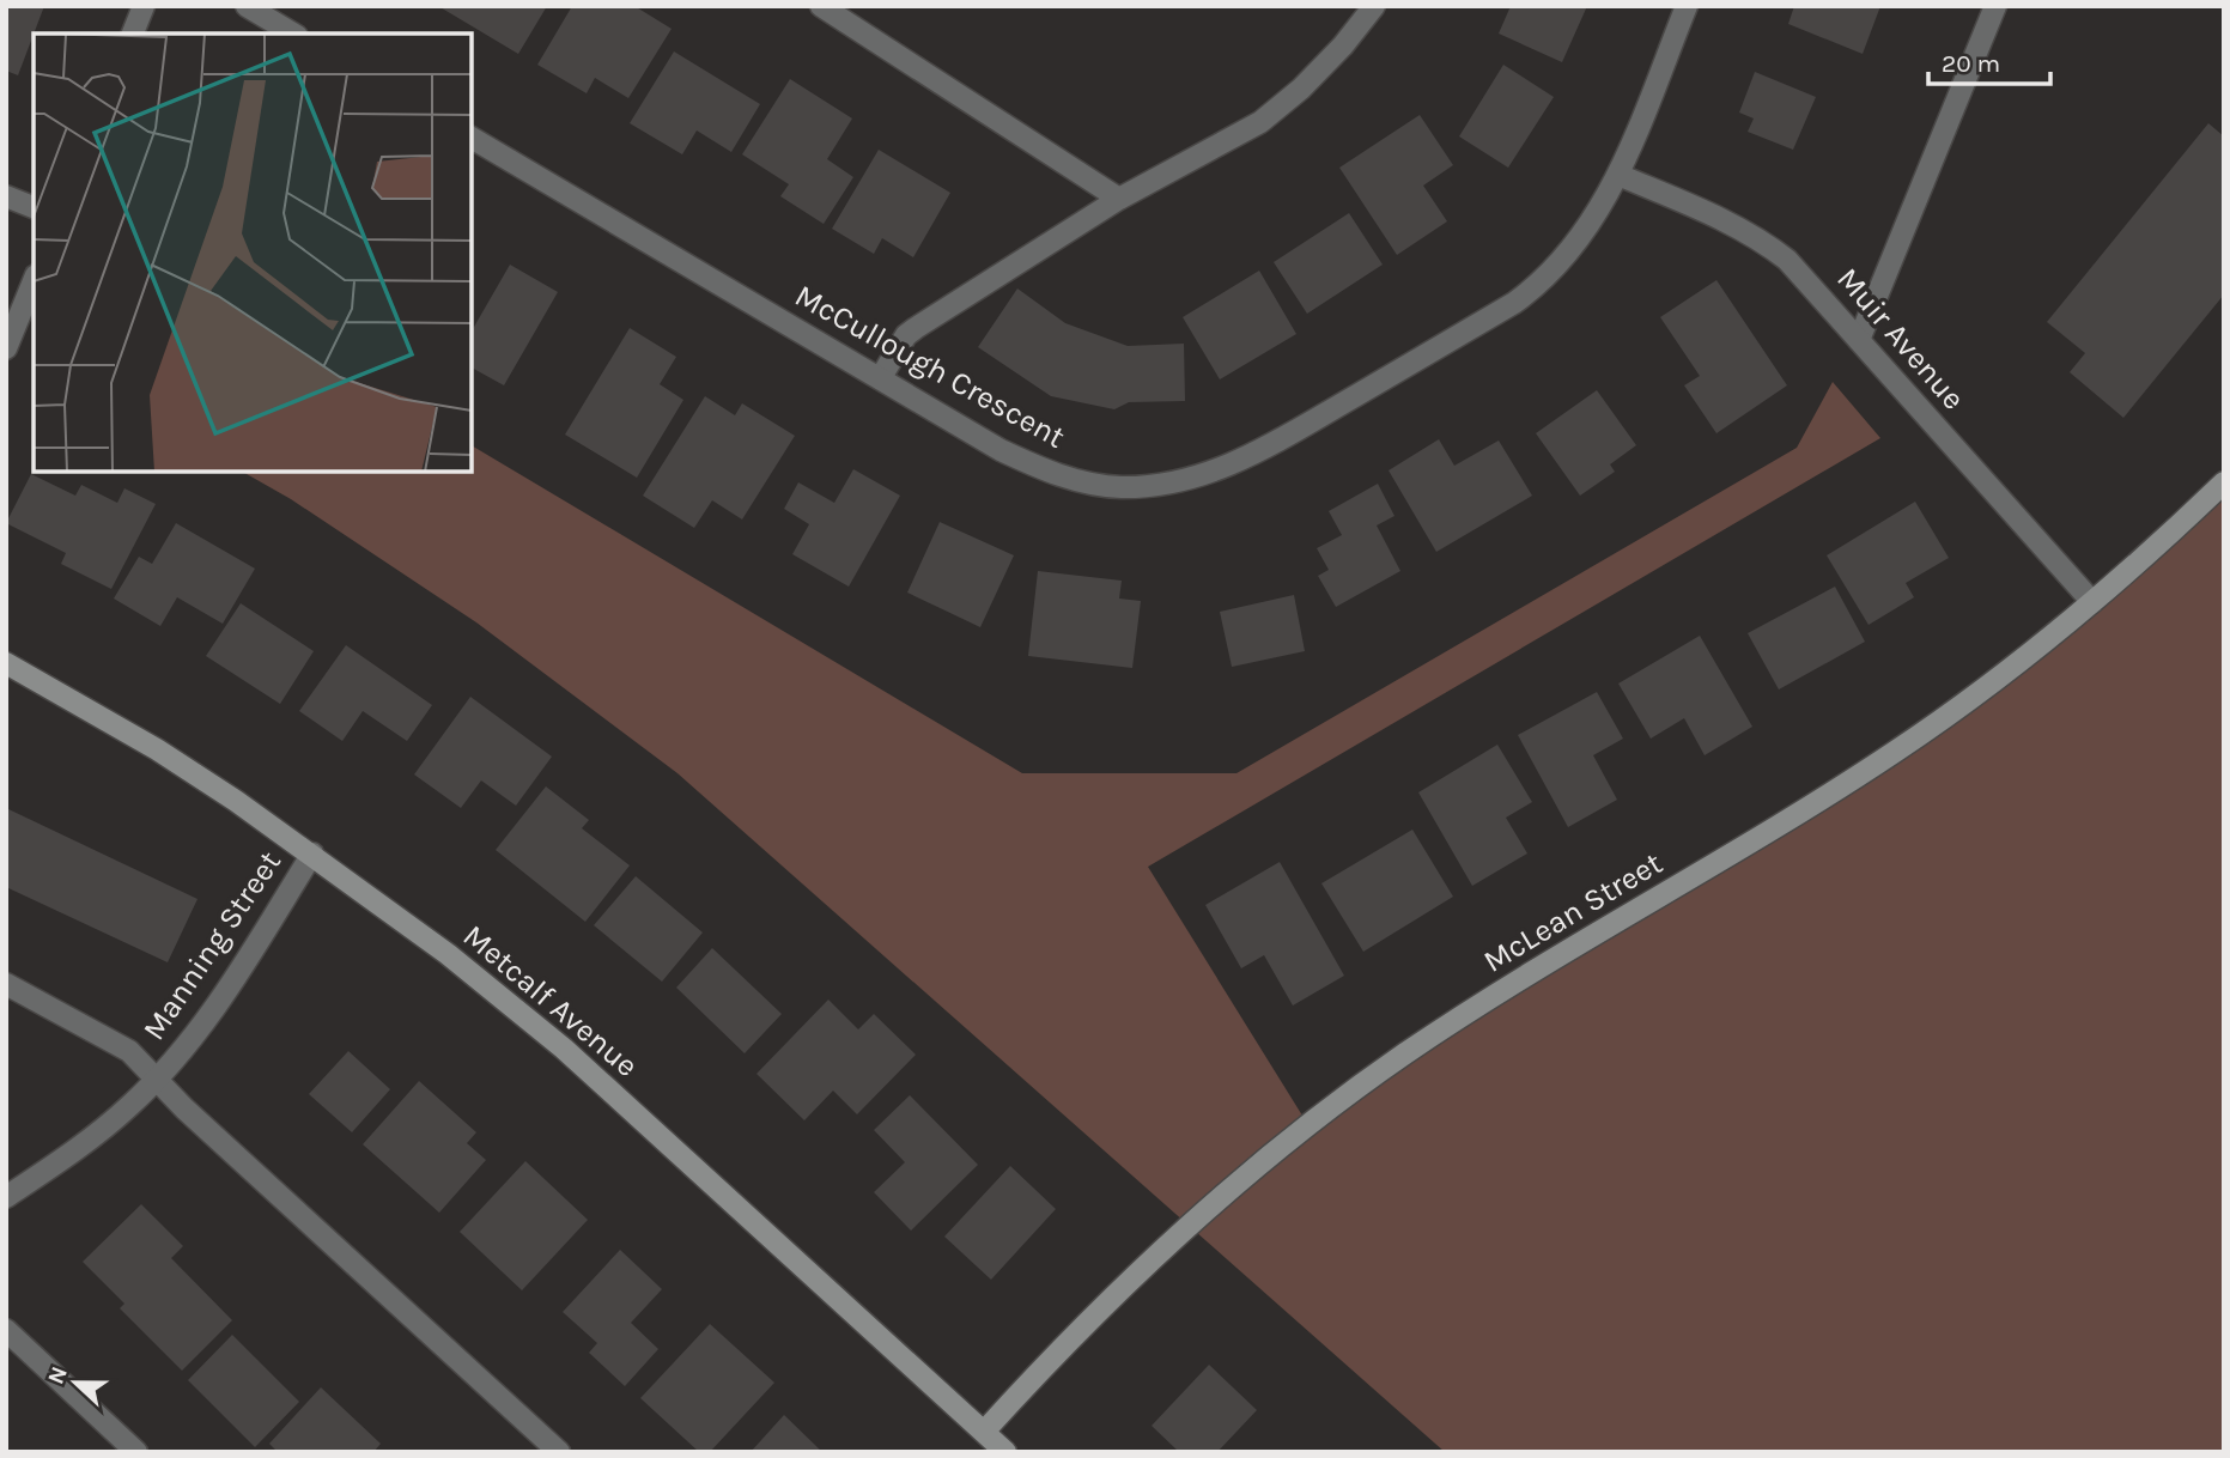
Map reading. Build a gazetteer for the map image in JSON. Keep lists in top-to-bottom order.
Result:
{
  "streets": {
    "street": [
      "Muir Avenue",
      "McCullough Crescent",
      "McLean Street",
      "Manning Street",
      "Metcalf Avenue"
    ]
  },
  "crossings": [
    ["Muir Avenue", "McCullough Crescent"],
    ["Muir Avenue", "McLean Street"],
    ["McLean Street", "Metcalf Avenue"],
    ["Manning Street", "Metcalf Avenue"]
  ],
  "scale_bar": "20 m",
  "north": "left"
}
